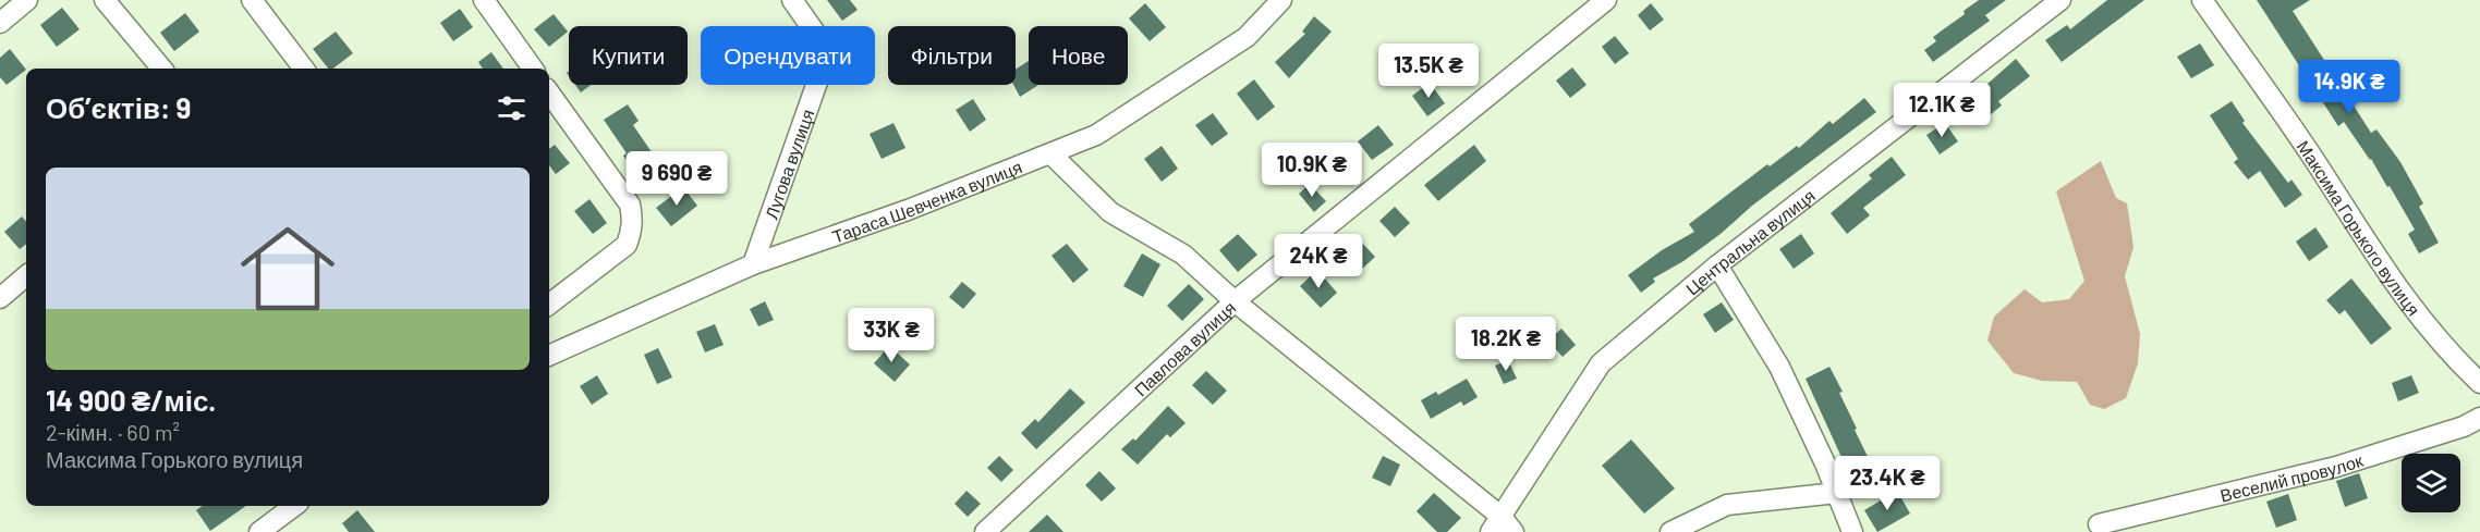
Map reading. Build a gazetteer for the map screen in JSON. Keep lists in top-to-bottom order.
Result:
{
  "streets": {
    "street": [
      "Лугова вулиця",
      "Тараса Шевченка вулиця",
      "Максима Горького вулиця",
      "Центральна вулиця",
      "Павлова вулиця",
      "Веселий провулок"
    ]
  },
  "crossings": [
    ["Лугова вулиця", "Тараса Шевченка вулиця"]
  ],
  "page": {
    "chip": [
      "Купити",
      "Орендувати",
      "Фільтри",
      "Нове"
    ],
    "price": [
      "13.5K ₴",
      "14.9K ₴",
      "12.1K ₴",
      "10.9K ₴",
      "9 690 ₴",
      "24K ₴",
      "33K ₴",
      "18.2K ₴",
      "23.4K ₴"
    ],
    "heading": "Об’єктів: 9",
    "list": [
      {
        "name": "14 900 ₴/міс.",
        "note": "2-кімн. · 60 m² · Максима Горького вулиця"
      }
    ]
  }
}
